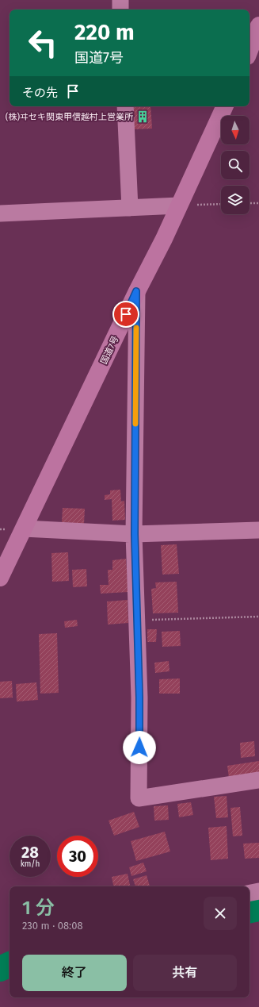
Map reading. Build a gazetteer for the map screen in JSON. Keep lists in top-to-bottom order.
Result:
{
  "streets": {
    "highway": ["国道7号"]
  },
  "places": {
    "building": ["(株)ヰセキ関東甲信越村上営業所"]
  },
  "north": "bottom",
  "page": {
    "turn": ["220 m", "国道7号"],
    "then": "その先",
    "speed": "28 km/h",
    "limit": "30",
    "heading": ["1 分", "230 m · 08:08"],
    "buttons": ["終了", "共有"]
  }
}
